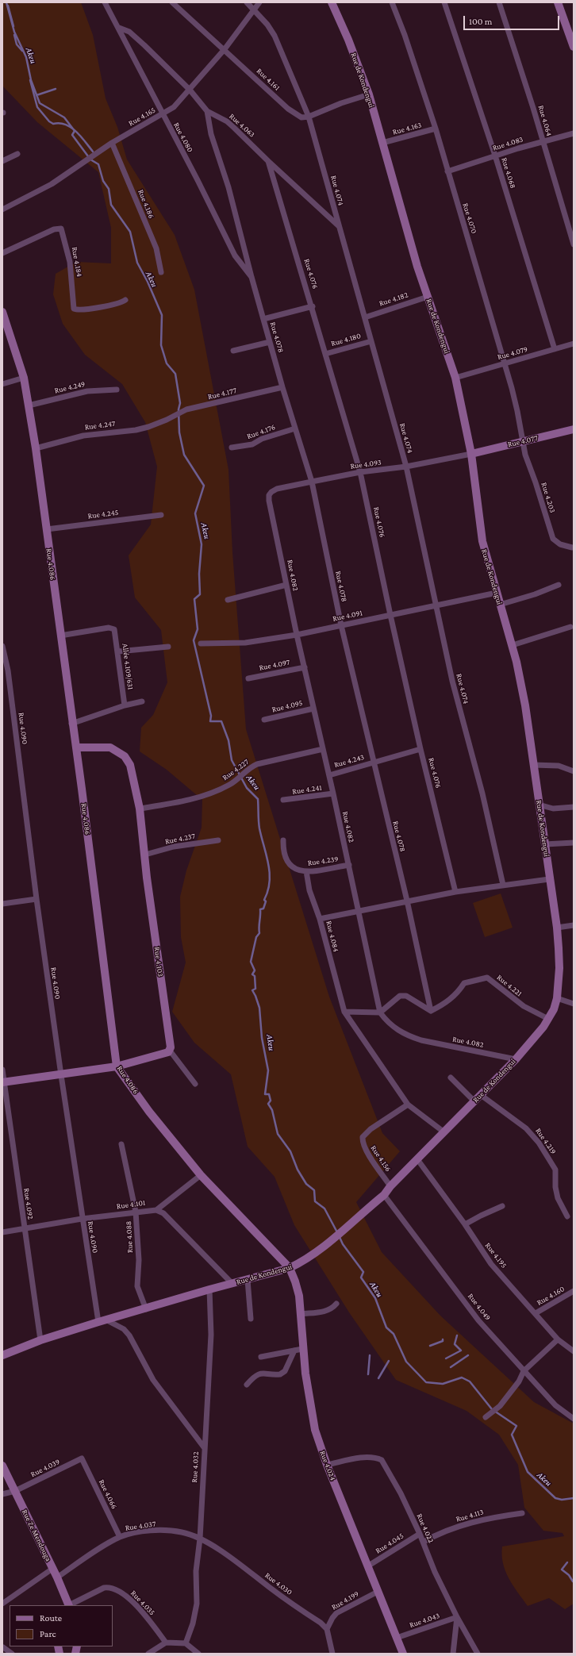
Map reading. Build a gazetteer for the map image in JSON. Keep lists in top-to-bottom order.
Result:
{
  "streets": {
    "street": [
      "Rue 4.161",
      "Rue de Kondengui",
      "Rue 4.165",
      "Rue 4.064",
      "Rue 4.063",
      "Rue 4.163",
      "Rue 4.080",
      "Rue 4.083",
      "Rue 4.068",
      "Rue 4.074",
      "Rue 4.186",
      "Rue 4.070",
      "Rue 4.184",
      "Rue 4.076",
      "Rue 4.182",
      "Rue 4.078",
      "Rue 4.180",
      "Rue 4.079",
      "Rue 4.249",
      "Rue 4.177",
      "Rue 4.247",
      "Rue 4.176",
      "Rue 4.077",
      "Rue 4.093",
      "Rue 4.203",
      "Rue 4.245",
      "Rue 4.086",
      "Rue 4.082",
      "Rue 4.091",
      "Rue 4.097",
      "Allée 4.109/631",
      "Rue 4.095",
      "Rue 4.090",
      "Rue 4.243",
      "Rue 4.227",
      "Rue 4.241",
      "Rue 4.237",
      "Rue 4.239",
      "Rue 4.084",
      "Rue 4.103",
      "Rue 4.221",
      "Rue 4.219",
      "Rue 4.156",
      "Rue 4.092",
      "Rue 4.101",
      "Rue 4.088",
      "Rue 4.195",
      "Rue 4.160",
      "Rue 4.049",
      "Rue 4.024",
      "Rue 4.032",
      "Rue 4.039",
      "Rue 4.066",
      "Rue 4.113",
      "Rue 4.037",
      "Rue 4.022",
      "Rue Ze Mendouga",
      "Rue 4.045",
      "Rue 4.030",
      "Rue 4.199",
      "Rue 4.035",
      "Rue 4.043"
    ]
  },
  "crossings": [
    ["Rue 4.161", "Rue 4.165"],
    ["Rue 4.161", "Rue 4.074"],
    ["Rue de Kondengui", "Rue 4.163"],
    ["Rue de Kondengui", "Rue 4.182"],
    ["Rue de Kondengui", "Rue 4.079"],
    ["Rue de Kondengui", "Rue 4.077"],
    ["Rue de Kondengui", "Rue 4.093"],
    ["Rue de Kondengui", "Rue 4.086"],
    ["Rue de Kondengui", "Rue 4.082"],
    ["Rue de Kondengui", "Rue 4.091"],
    ["Rue de Kondengui", "Rue 4.090"],
    ["Rue de Kondengui", "Rue 4.084"],
    ["Rue de Kondengui", "Rue 4.221"],
    ["Rue de Kondengui", "Rue 4.219"],
    ["Rue de Kondengui", "Rue 4.156"],
    ["Rue de Kondengui", "Rue 4.092"],
    ["Rue de Kondengui", "Rue 4.101"],
    ["Rue de Kondengui", "Rue 4.088"],
    ["Rue de Kondengui", "Rue 4.195"],
    ["Rue de Kondengui", "Rue 4.049"],
    ["Rue de Kondengui", "Rue 4.024"],
    ["Rue de Kondengui", "Rue 4.032"],
    ["Rue 4.165", "Rue 4.063"],
    ["Rue 4.165", "Rue 4.080"],
    ["Rue 4.165", "Rue 4.074"],
    ["Rue 4.165", "Rue 4.186"],
    ["Rue 4.064", "Rue 4.083"],
    ["Rue 4.063", "Rue 4.080"],
    ["Rue 4.063", "Rue 4.074"],
    ["Rue 4.063", "Rue 4.076"],
    ["Rue 4.063", "Rue 4.078"],
    ["Rue 4.163", "Rue 4.070"],
    ["Rue 4.080", "Rue 4.078"],
    ["Rue 4.083", "Rue 4.068"],
    ["Rue 4.083", "Rue 4.070"],
    ["Rue 4.068", "Rue 4.079"],
    ["Rue 4.074", "Rue 4.182"],
    ["Rue 4.074", "Rue 4.180"],
    ["Rue 4.074", "Rue 4.093"],
    ["Rue 4.074", "Rue 4.091"],
    ["Rue 4.074", "Rue 4.084"],
    ["Rue 4.070", "Rue 4.079"],
    ["Rue 4.070", "Rue 4.077"],
    ["Rue 4.070", "Rue 4.203"],
    ["Rue 4.076", "Rue 4.180"],
    ["Rue 4.076", "Rue 4.093"],
    ["Rue 4.076", "Rue 4.091"],
    ["Rue 4.076", "Rue 4.243"],
    ["Rue 4.076", "Rue 4.084"],
    ["Rue 4.078", "Rue 4.177"],
    ["Rue 4.078", "Rue 4.176"],
    ["Rue 4.078", "Rue 4.093"],
    ["Rue 4.078", "Rue 4.091"],
    ["Rue 4.078", "Rue 4.243"],
    ["Rue 4.078", "Rue 4.084"],
    ["Rue 4.078", "Rue 4.221"],
    ["Rue 4.249", "Rue 4.086"],
    ["Rue 4.177", "Rue 4.247"],
    ["Rue 4.247", "Rue 4.086"],
    ["Rue 4.077", "Rue 4.093"],
    ["Rue 4.077", "Rue 4.203"],
    ["Rue 4.093", "Rue 4.082"],
    ["Rue 4.245", "Rue 4.086"],
    ["Rue 4.086", "Allée 4.109/631"],
    ["Rue 4.086", "Rue 4.103"],
    ["Rue 4.086", "Rue 4.024"],
    ["Rue 4.082", "Rue 4.091"],
    ["Rue 4.082", "Rue 4.097"],
    ["Rue 4.082", "Rue 4.095"],
    ["Rue 4.082", "Rue 4.243"],
    ["Rue 4.082", "Rue 4.227"],
    ["Rue 4.082", "Rue 4.241"],
    ["Rue 4.082", "Rue 4.239"],
    ["Rue 4.082", "Rue 4.084"],
    ["Rue 4.090", "Rue 4.101"],
    ["Rue 4.227", "Rue 4.103"],
    ["Rue 4.237", "Rue 4.103"],
    ["Rue 4.084", "Rue 4.156"],
    ["Rue 4.092", "Rue 4.101"],
    ["Rue 4.101", "Rue 4.088"],
    ["Rue 4.195", "Rue 4.160"],
    ["Rue 4.024", "Rue 4.022"],
    ["Rue 4.024", "Rue 4.045"],
    ["Rue 4.024", "Rue 4.199"],
    ["Rue 4.024", "Rue 4.043"],
    ["Rue 4.032", "Rue 4.037"],
    ["Rue 4.032", "Rue 4.030"],
    ["Rue 4.039", "Rue 4.066"],
    ["Rue 4.039", "Rue Ze Mendouga"],
    ["Rue 4.066", "Rue 4.037"],
    ["Rue 4.113", "Rue 4.022"],
    ["Rue 4.037", "Rue Ze Mendouga"],
    ["Rue 4.037", "Rue 4.030"],
    ["Rue 4.022", "Rue 4.045"],
    ["Rue 4.022", "Rue 4.043"],
    ["Rue Ze Mendouga", "Rue 4.035"],
    ["Rue 4.030", "Rue 4.199"]
  ],
  "water": ["Akeu"],
  "legend": ["Route", "Parc"],
  "scale_bar": "100 m"
}
